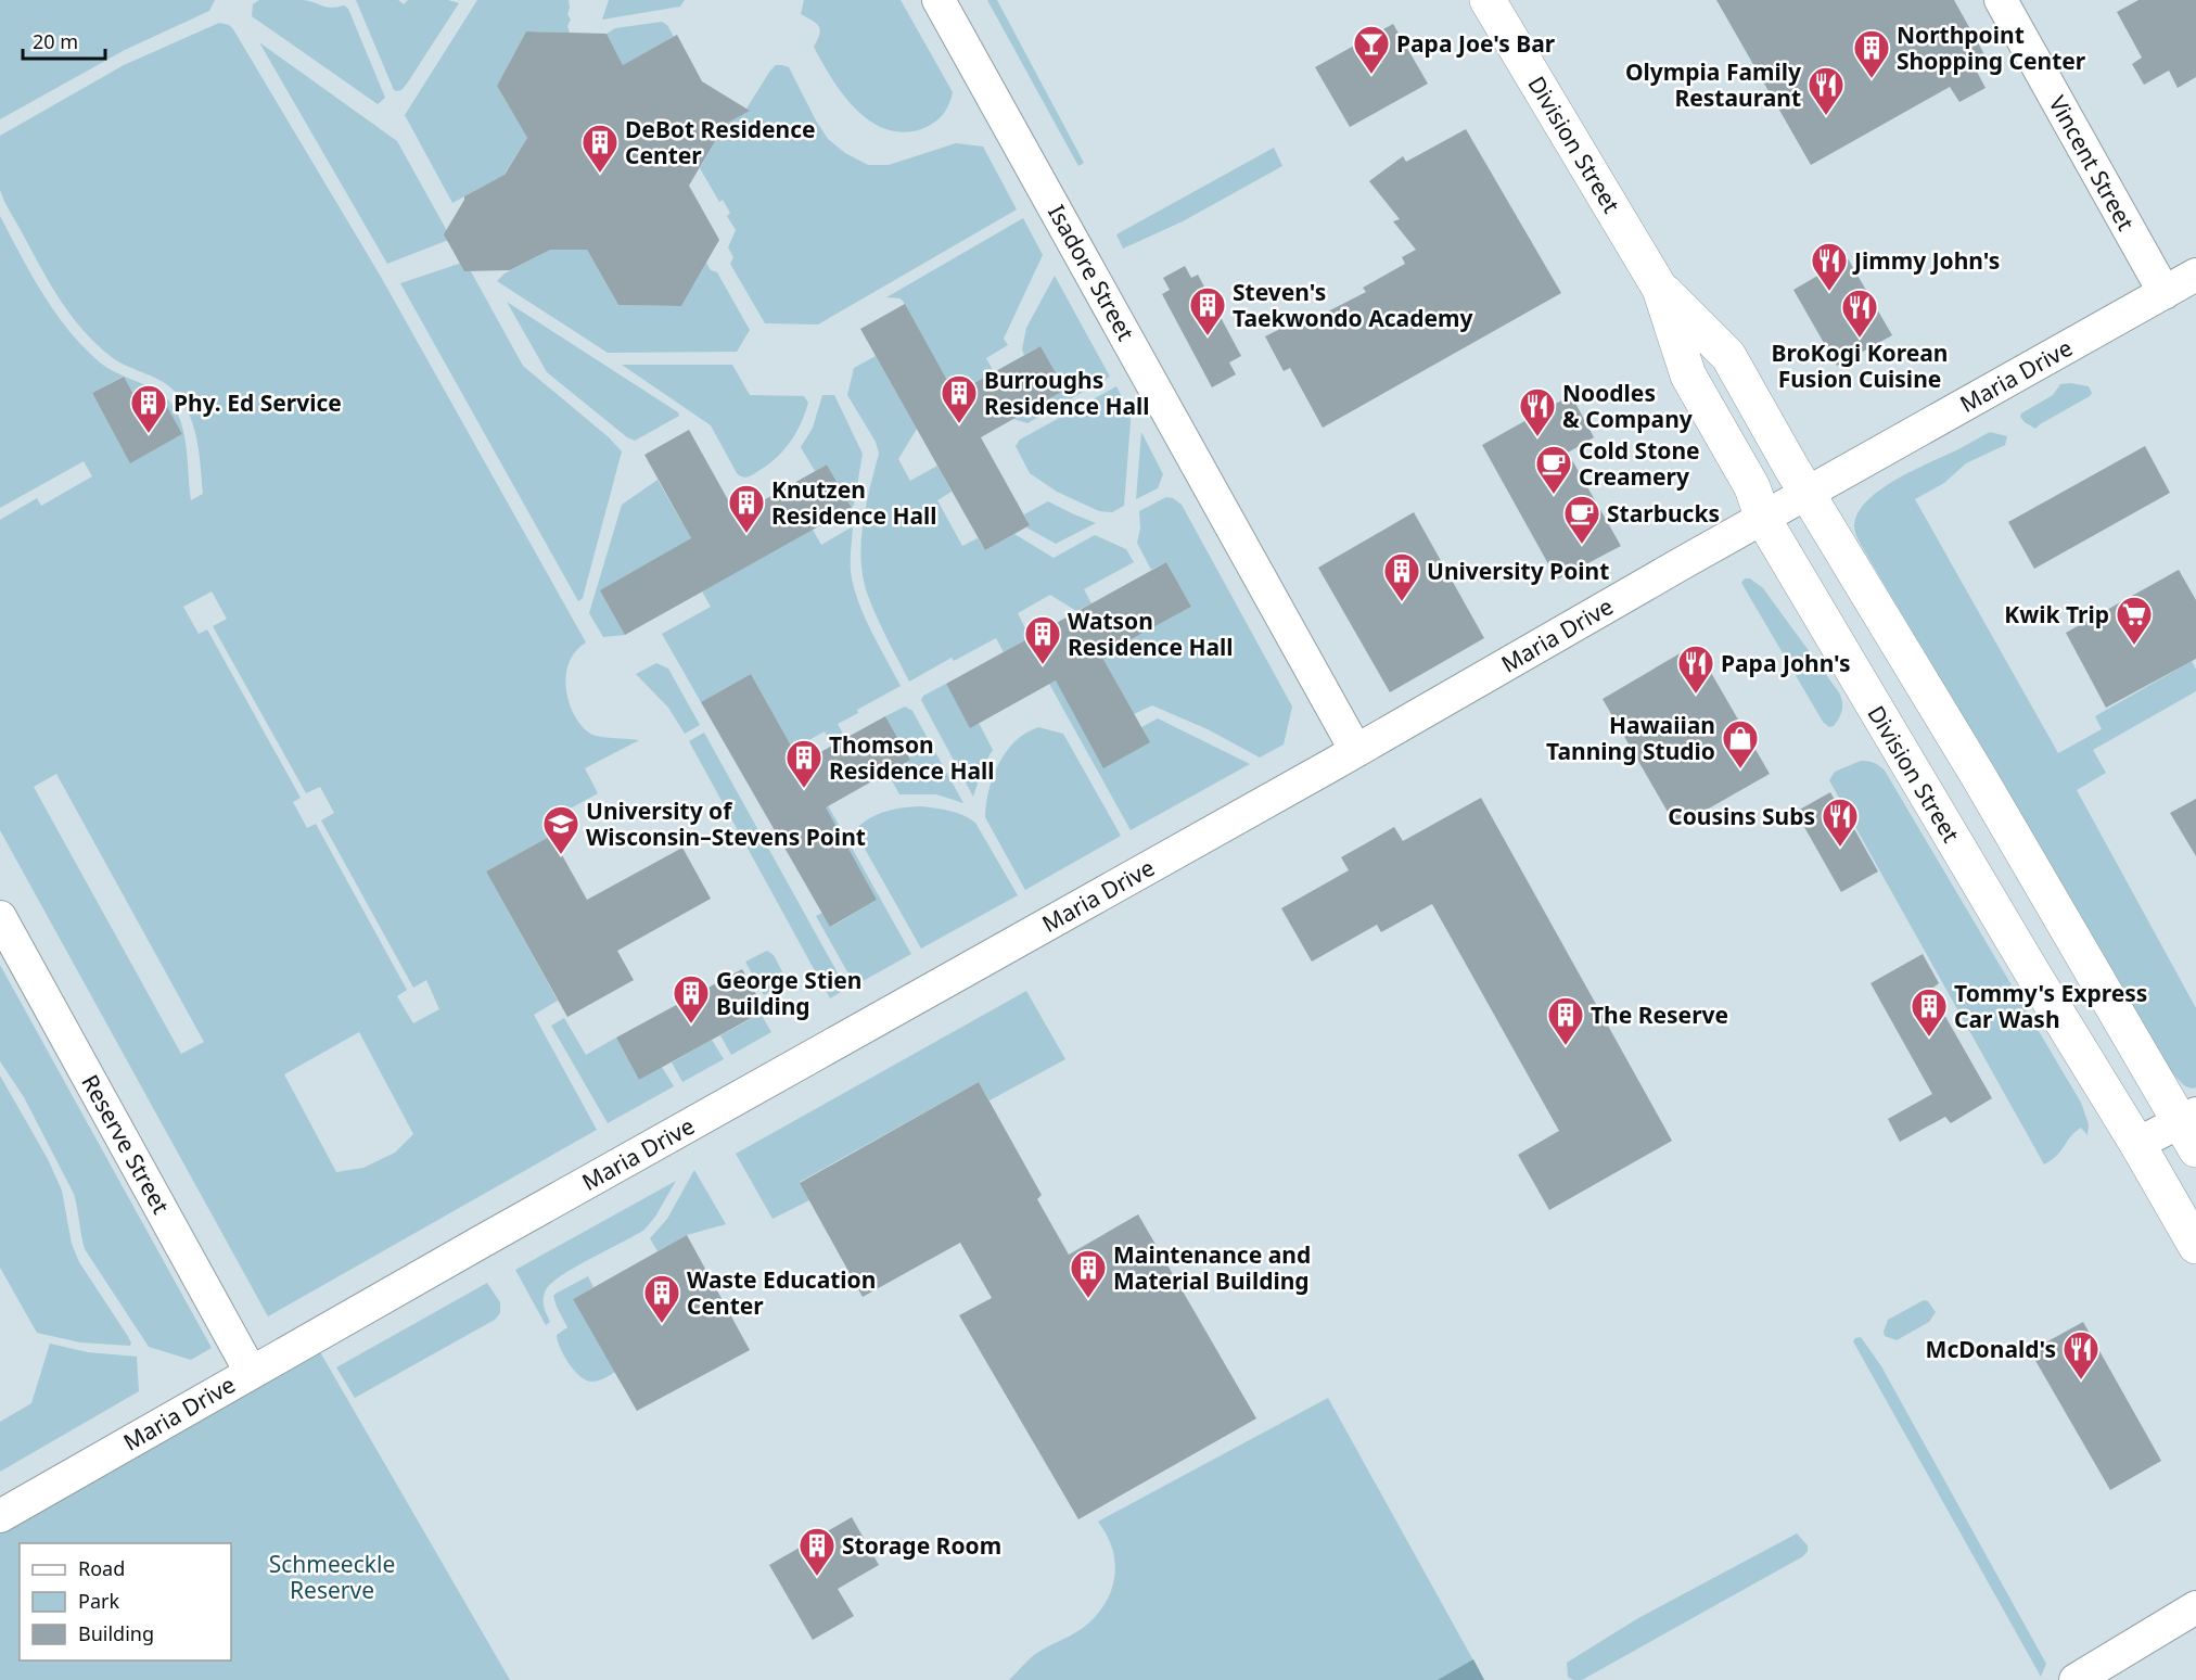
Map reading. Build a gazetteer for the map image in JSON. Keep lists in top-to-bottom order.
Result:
{
  "streets": {
    "main road": ["Division Street"],
    "street": [
      "Vincent Street",
      "Isadore Street",
      "Maria Drive",
      "Reserve Street"
    ]
  },
  "crossings": [
    ["Division Street", "Maria Drive"],
    ["Vincent Street", "Maria Drive"],
    ["Isadore Street", "Maria Drive"],
    ["Maria Drive", "Reserve Street"]
  ],
  "parks": ["Schmeeckle Reserve"],
  "places": {
    "bar": ["Papa Joe's Bar"],
    "building": [
      "Northpoint Shopping Center",
      "DeBot Residence Center",
      "Steven's Taekwondo Academy",
      "Burroughs Residence Hall",
      "Phy. Ed Service",
      "Knutzen Residence Hall",
      "University Point",
      "Watson Residence Hall",
      "Thomson Residence Hall",
      "George Stien Building",
      "Tommy's Express Car Wash",
      "The Reserve",
      "Maintenance and Material Building",
      "Waste Education Center",
      "Storage Room"
    ],
    "restaurant": [
      "Olympia Family Restaurant",
      "Jimmy John's",
      "BroKogi Korean Fusion Cuisine",
      "Noodles & Company",
      "Papa John's",
      "Cousins Subs",
      "McDonald's"
    ],
    "cafe": ["Cold Stone Creamery", "Starbucks"],
    "supermarket": ["Kwik Trip"],
    "shop": ["Hawaiian Tanning Studio"],
    "school or university": ["University of Wisconsin–Stevens Point"]
  },
  "legend": ["Road", "Park", "Building"],
  "scale_bar": "20 m"
}
